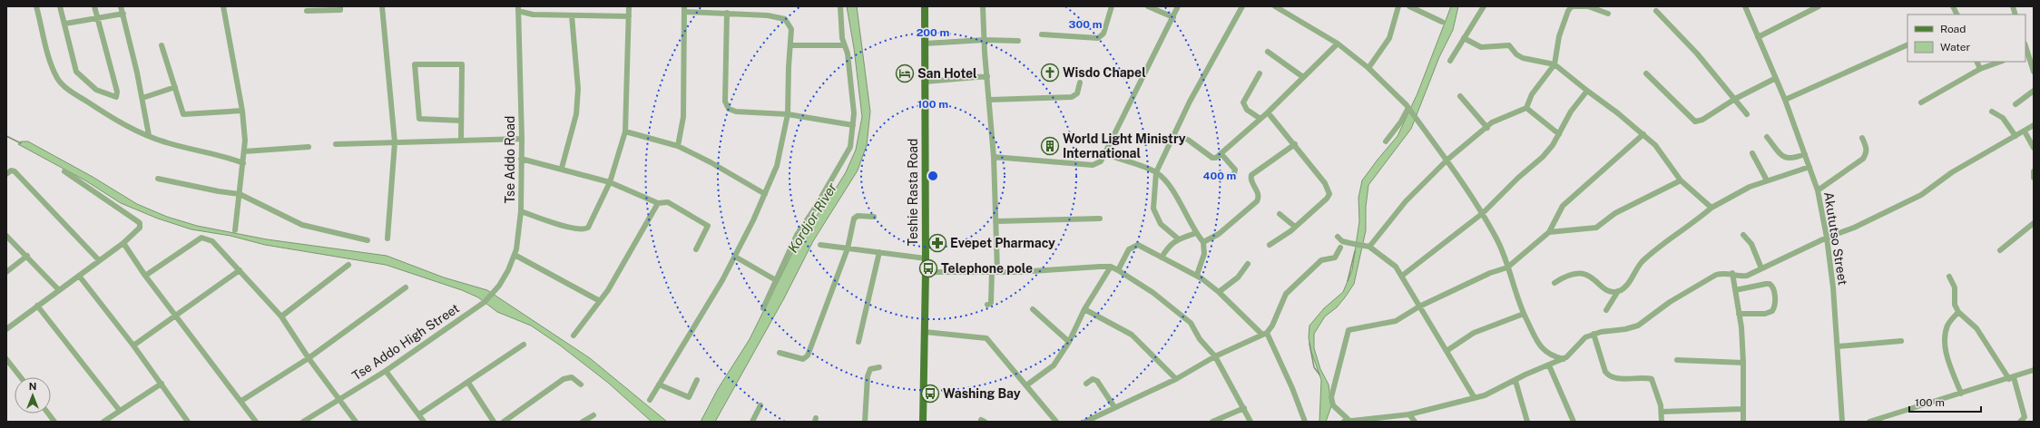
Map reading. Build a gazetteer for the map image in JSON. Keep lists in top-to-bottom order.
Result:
{
  "streets": {
    "main road": ["Teshie Rasta Road"],
    "street": ["Tse Addo Road", "Akututso Street", "Tse Addo High Street"]
  },
  "crossings": [
    ["Tse Addo Road", "Tse Addo High Street"]
  ],
  "water": ["Kordjor River"],
  "places": {
    "church": ["Wisdo Chapel"],
    "hotel": ["San Hotel"],
    "building": ["World Light Ministry International"],
    "pharmacy": ["Evepet Pharmacy"],
    "bus stop": ["Telephone pole", "Washing Bay"]
  },
  "legend": ["Road", "Water"],
  "scale_bar": "100 m",
  "north": "top",
  "rings": [
    "300 m",
    "200 m",
    "100 m",
    "400 m"
  ]
}
